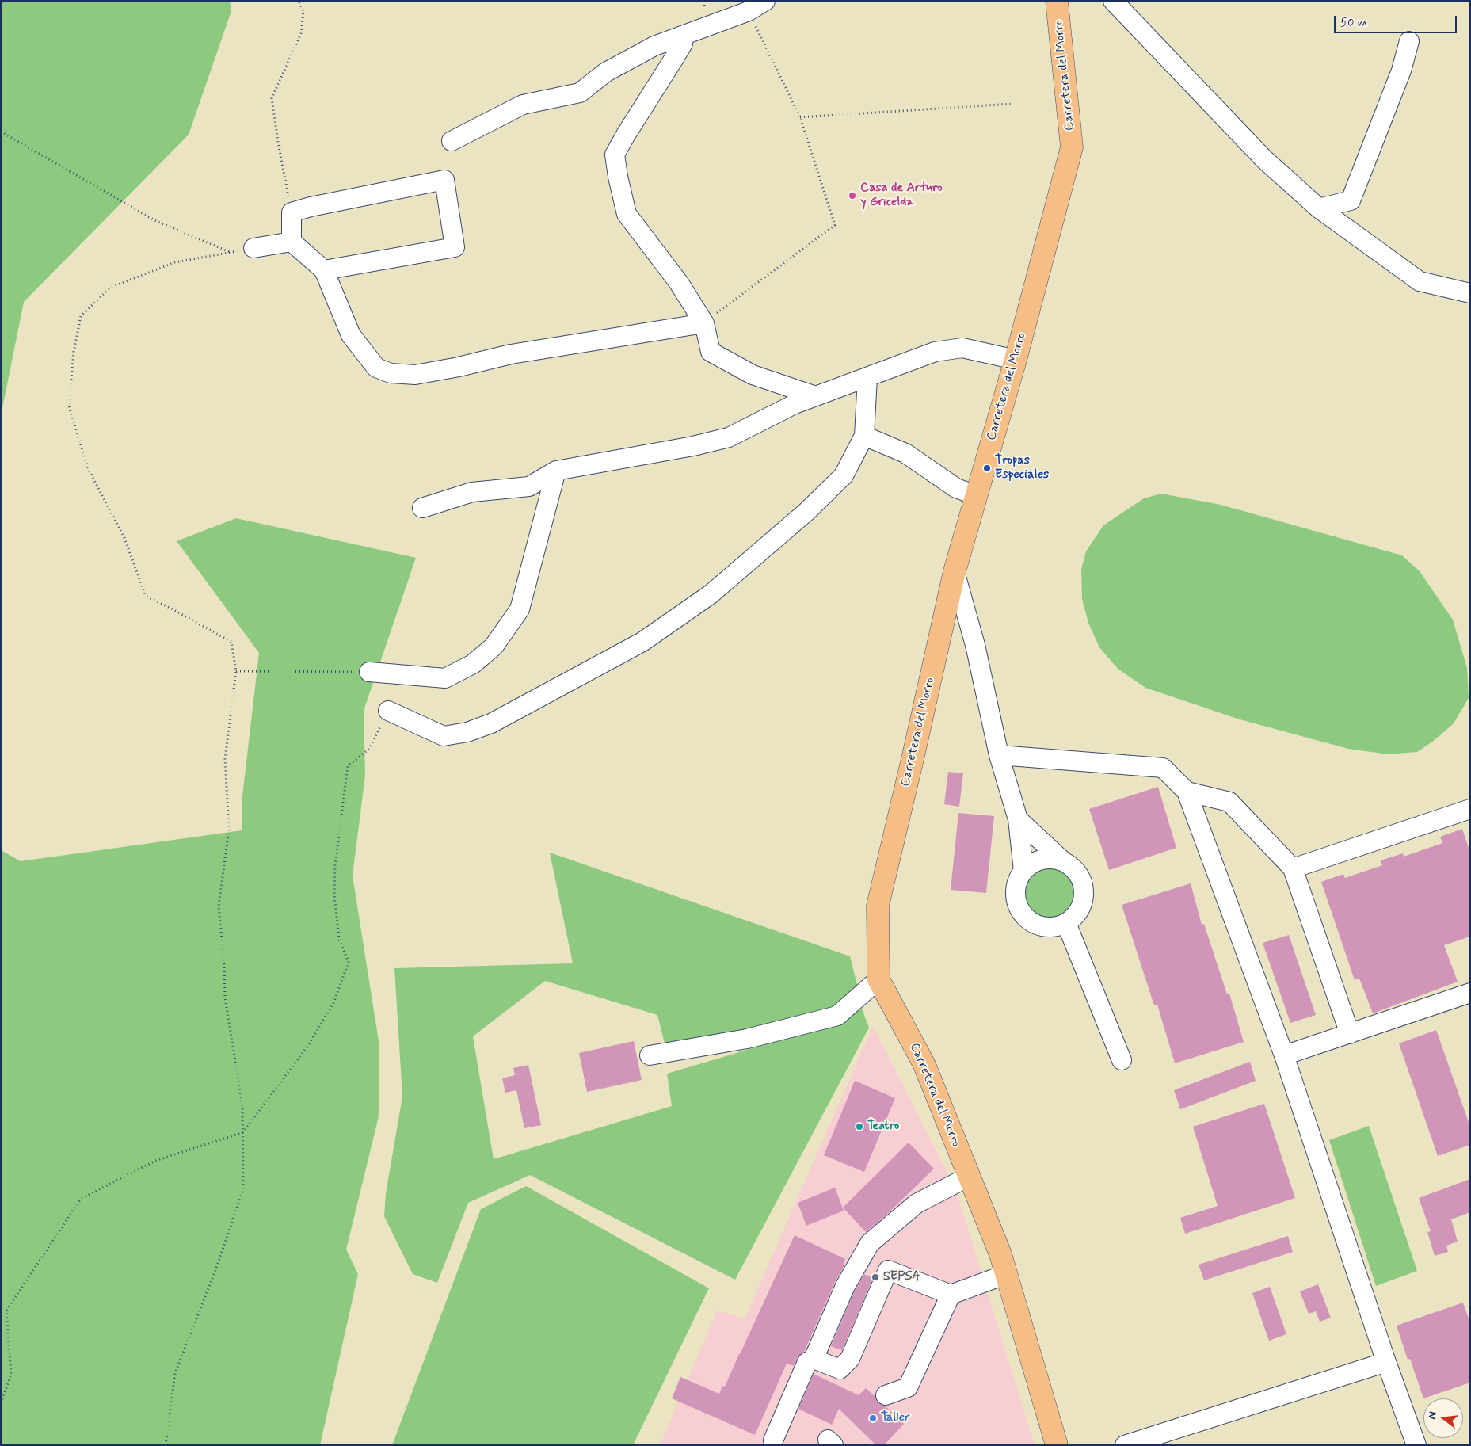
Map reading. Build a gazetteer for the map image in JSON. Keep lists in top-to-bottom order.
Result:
{
  "streets": {
    "main road": ["Carretera del Morro"]
  },
  "places": [
    "Casa de Arturo y Gricelda",
    "Tropas Especiales",
    "Teatro",
    "SEPSA",
    "Taller"
  ],
  "scale_bar": "50 m",
  "north": "left"
}
